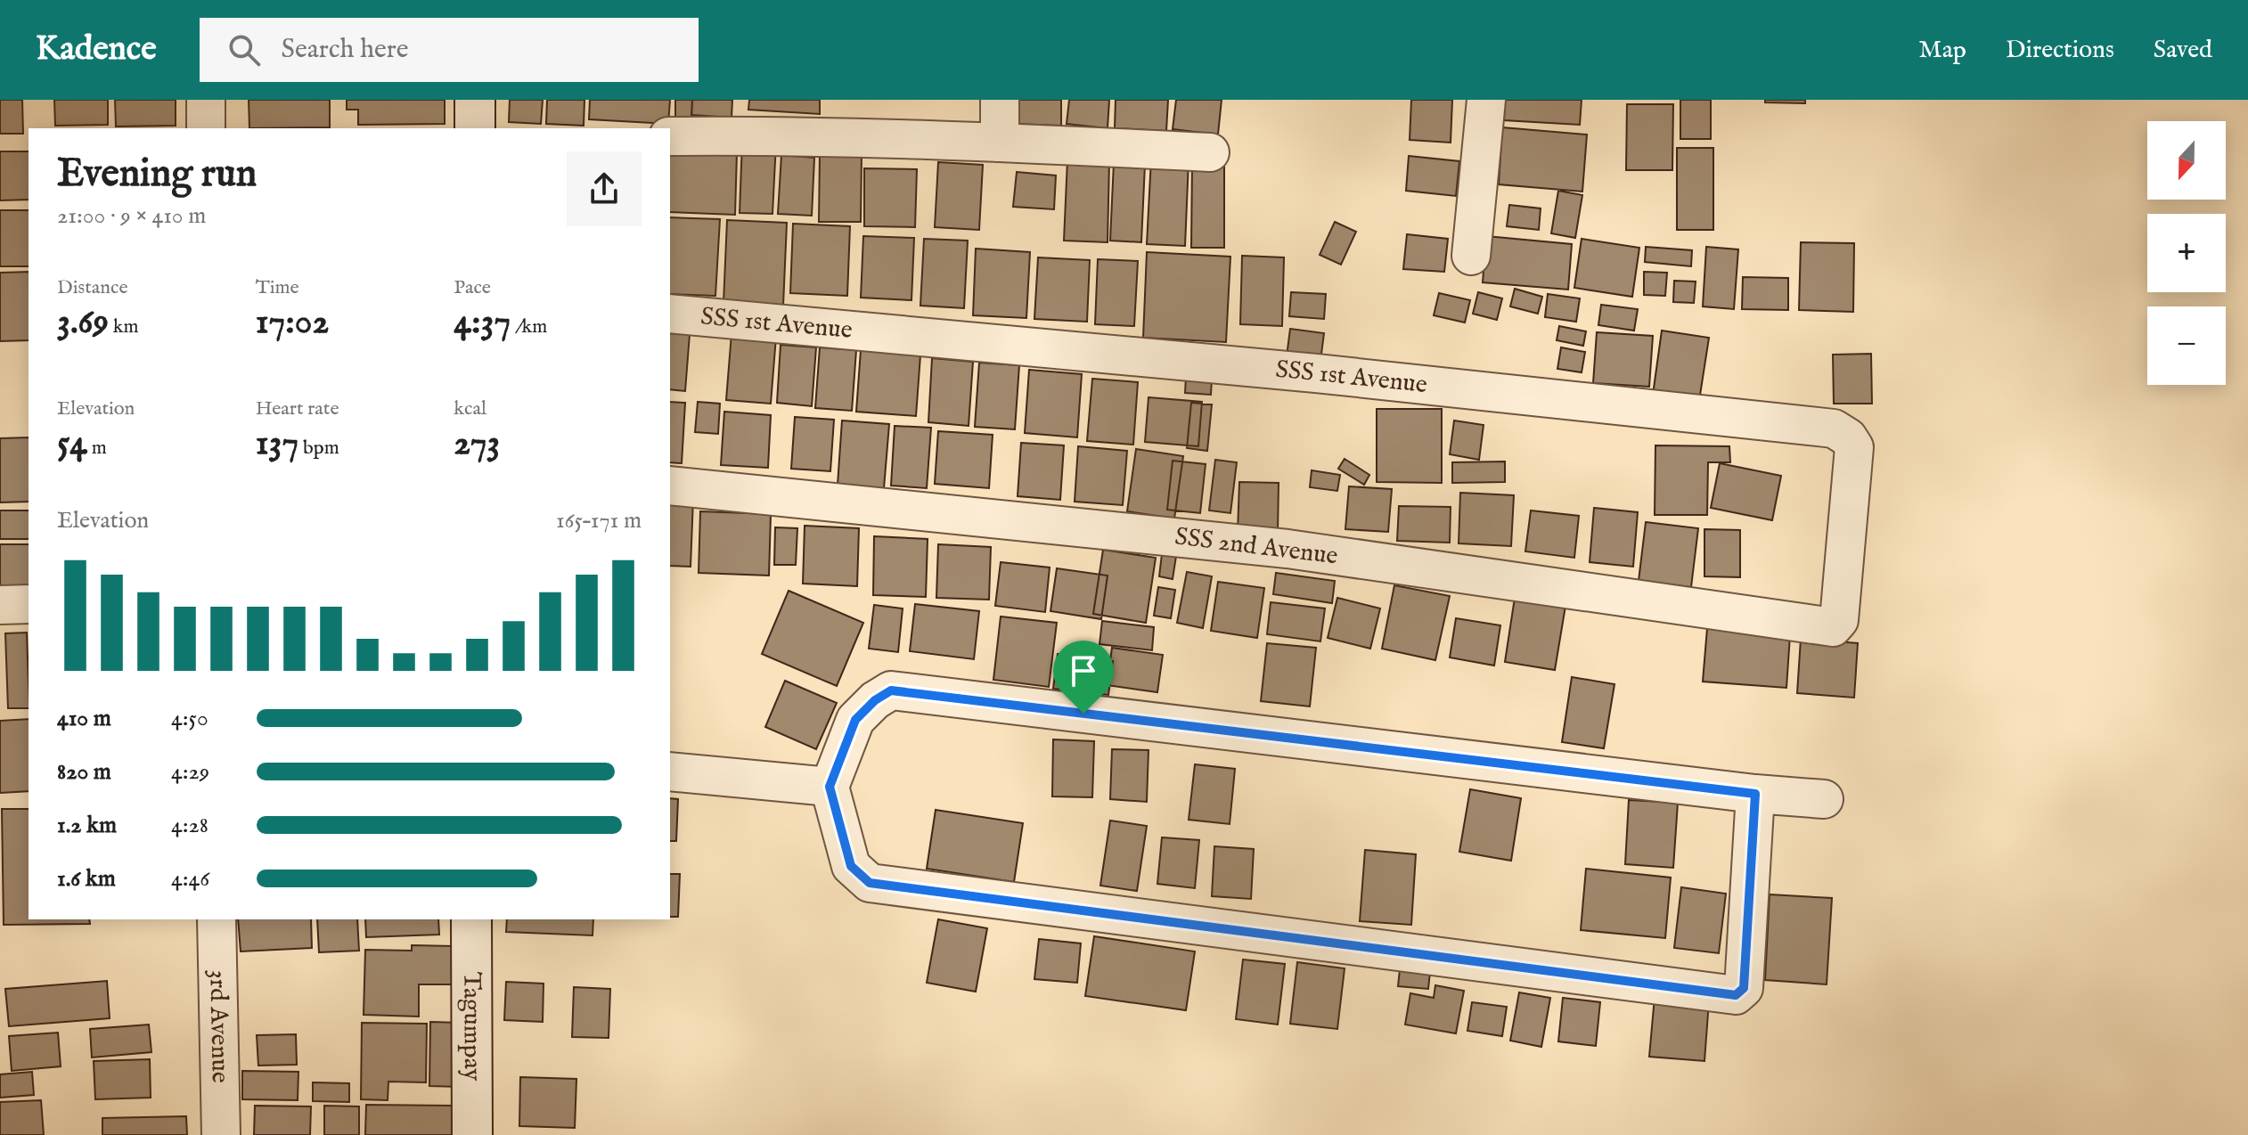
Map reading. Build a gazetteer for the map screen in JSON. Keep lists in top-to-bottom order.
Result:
{
  "streets": {
    "main road": ["Tagumpay"],
    "street": ["SSS 1st Avenue", "SSS 2nd Avenue", "3rd Avenue"]
  },
  "crossings": [
    ["SSS 1st Avenue", "SSS 2nd Avenue"]
  ],
  "north": "bottom",
  "page": {
    "header": "Kadence",
    "search": "Search here",
    "nav": ["Map", "Directions", "Saved"],
    "map_buttons": ["+", "−"],
    "heading": ["Evening run", "21:00 · 9 × 410 m"],
    "stats": [
      ["Distance", "3.69 km"],
      ["Time", "17:02"],
      ["Pace", "4:37 /km"],
      ["Elevation", "54 m"],
      ["Heart rate", "137 bpm"],
      ["kcal", "273"]
    ],
    "chart": ["Elevation", "165–171 m"],
    "list": [
      {
        "name": "410 m",
        "note": "4:50"
      },
      {
        "name": "820 m",
        "note": "4:29"
      },
      {
        "name": "1.2 km",
        "note": "4:28"
      },
      {
        "name": "1.6 km",
        "note": "4:46"
      }
    ]
  }
}
